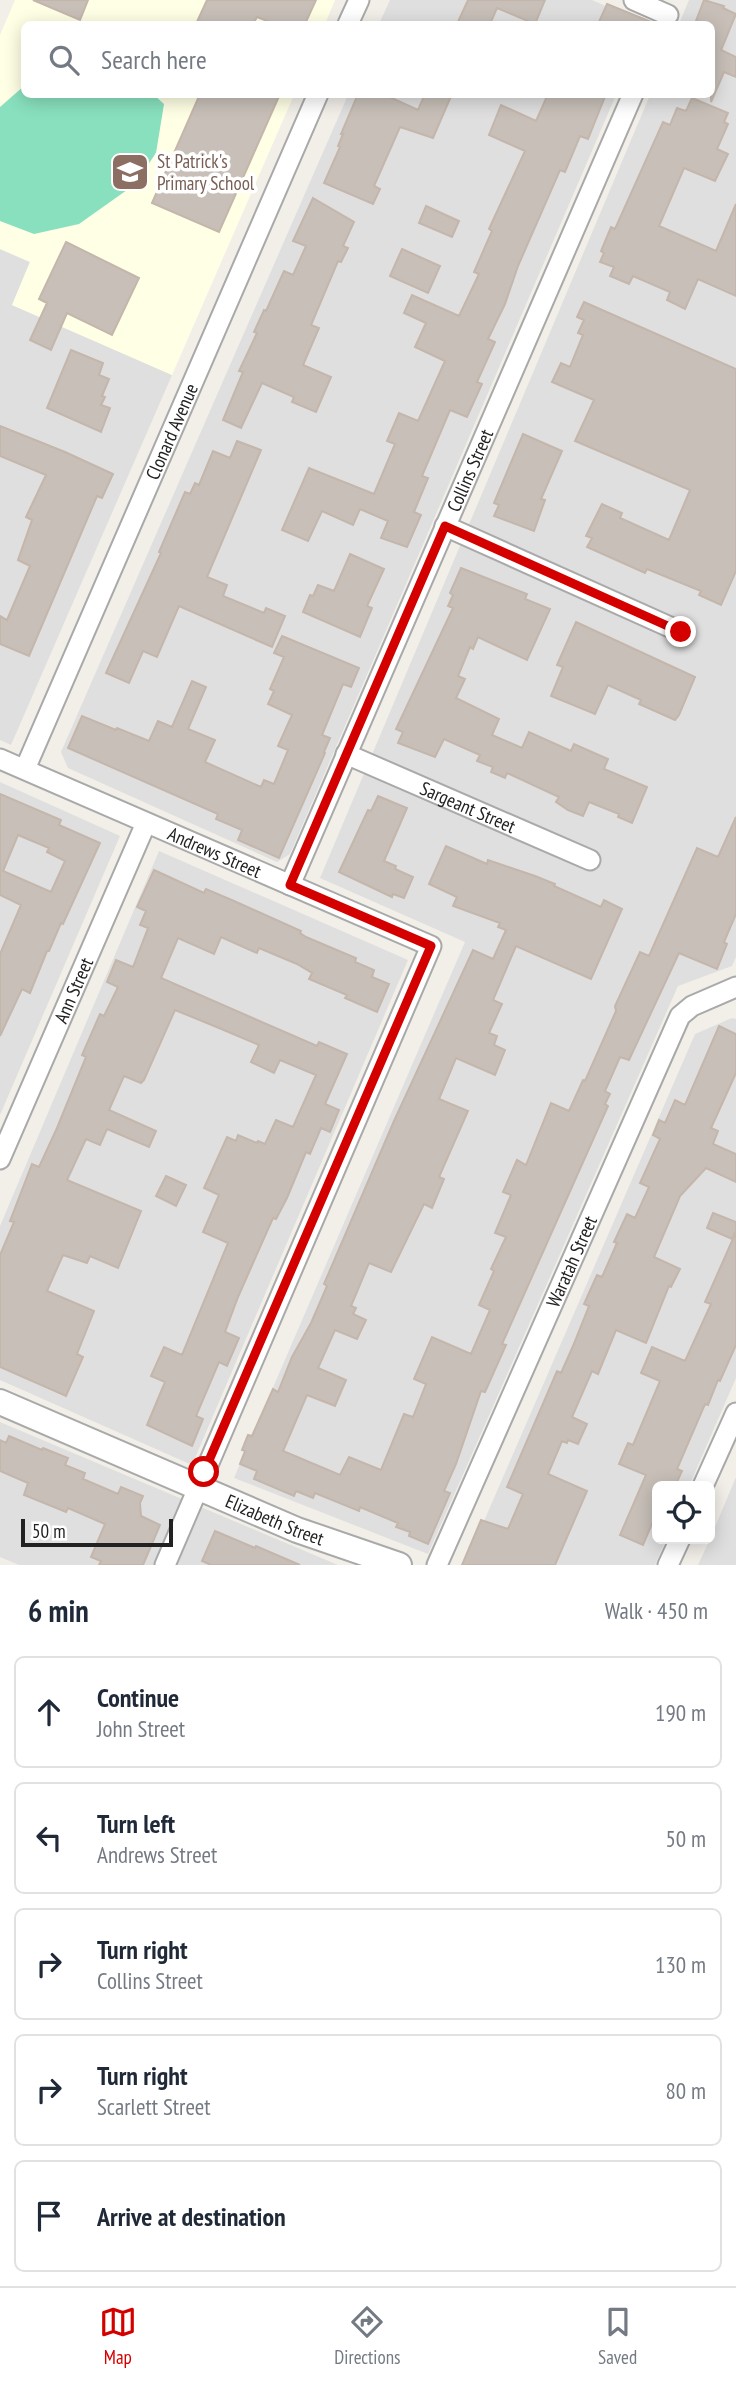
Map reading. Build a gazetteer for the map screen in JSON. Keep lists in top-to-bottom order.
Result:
{
  "streets": {
    "street": [
      "Clonard Avenue",
      "Collins Street",
      "Sargeant Street",
      "Andrews Street",
      "Ann Street",
      "Waratah Street",
      "Elizabeth Street"
    ]
  },
  "crossings": [
    ["Clonard Avenue", "Andrews Street"],
    ["Collins Street", "Sargeant Street"],
    ["Collins Street", "Andrews Street"],
    ["Andrews Street", "Ann Street"],
    ["Andrews Street", "Elizabeth Street"]
  ],
  "places": {
    "school or university": ["St Patrick's Primary School"]
  },
  "scale_bar": "50 m",
  "page": {
    "search": "Search here",
    "scale": "50 m",
    "heading": ["6 min", "Walk · 450 m"],
    "list": [
      ["Continue", "John Street", "190 m"],
      ["Turn left", "Andrews Street", "50 m"],
      ["Turn right", "Collins Street", "130 m"],
      ["Turn right", "Scarlett Street", "80 m"],
      "Arrive at destination"
    ],
    "nav": ["Map", "Directions", "Saved"]
  }
}
